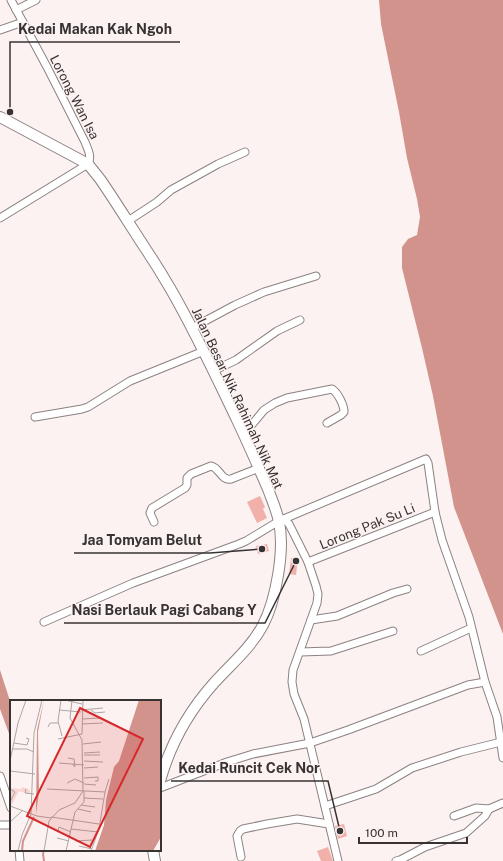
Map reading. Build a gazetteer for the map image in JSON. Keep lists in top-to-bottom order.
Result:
{
  "streets": {
    "street": ["Lorong Wan Isa", "Jalan Besar Nik Rahimah Nik Mat", "Lorong Pak Su Li"]
  },
  "crossings": [
    ["Lorong Wan Isa", "Jalan Besar Nik Rahimah Nik Mat"]
  ],
  "places": [
    "Kedai Makan Kak Ngoh",
    "Jaa Tomyam Belut",
    "Nasi Berlauk Pagi Cabang Y",
    "Kedai Runcit Cek Nor"
  ],
  "scale_bar": "100 m"
}
